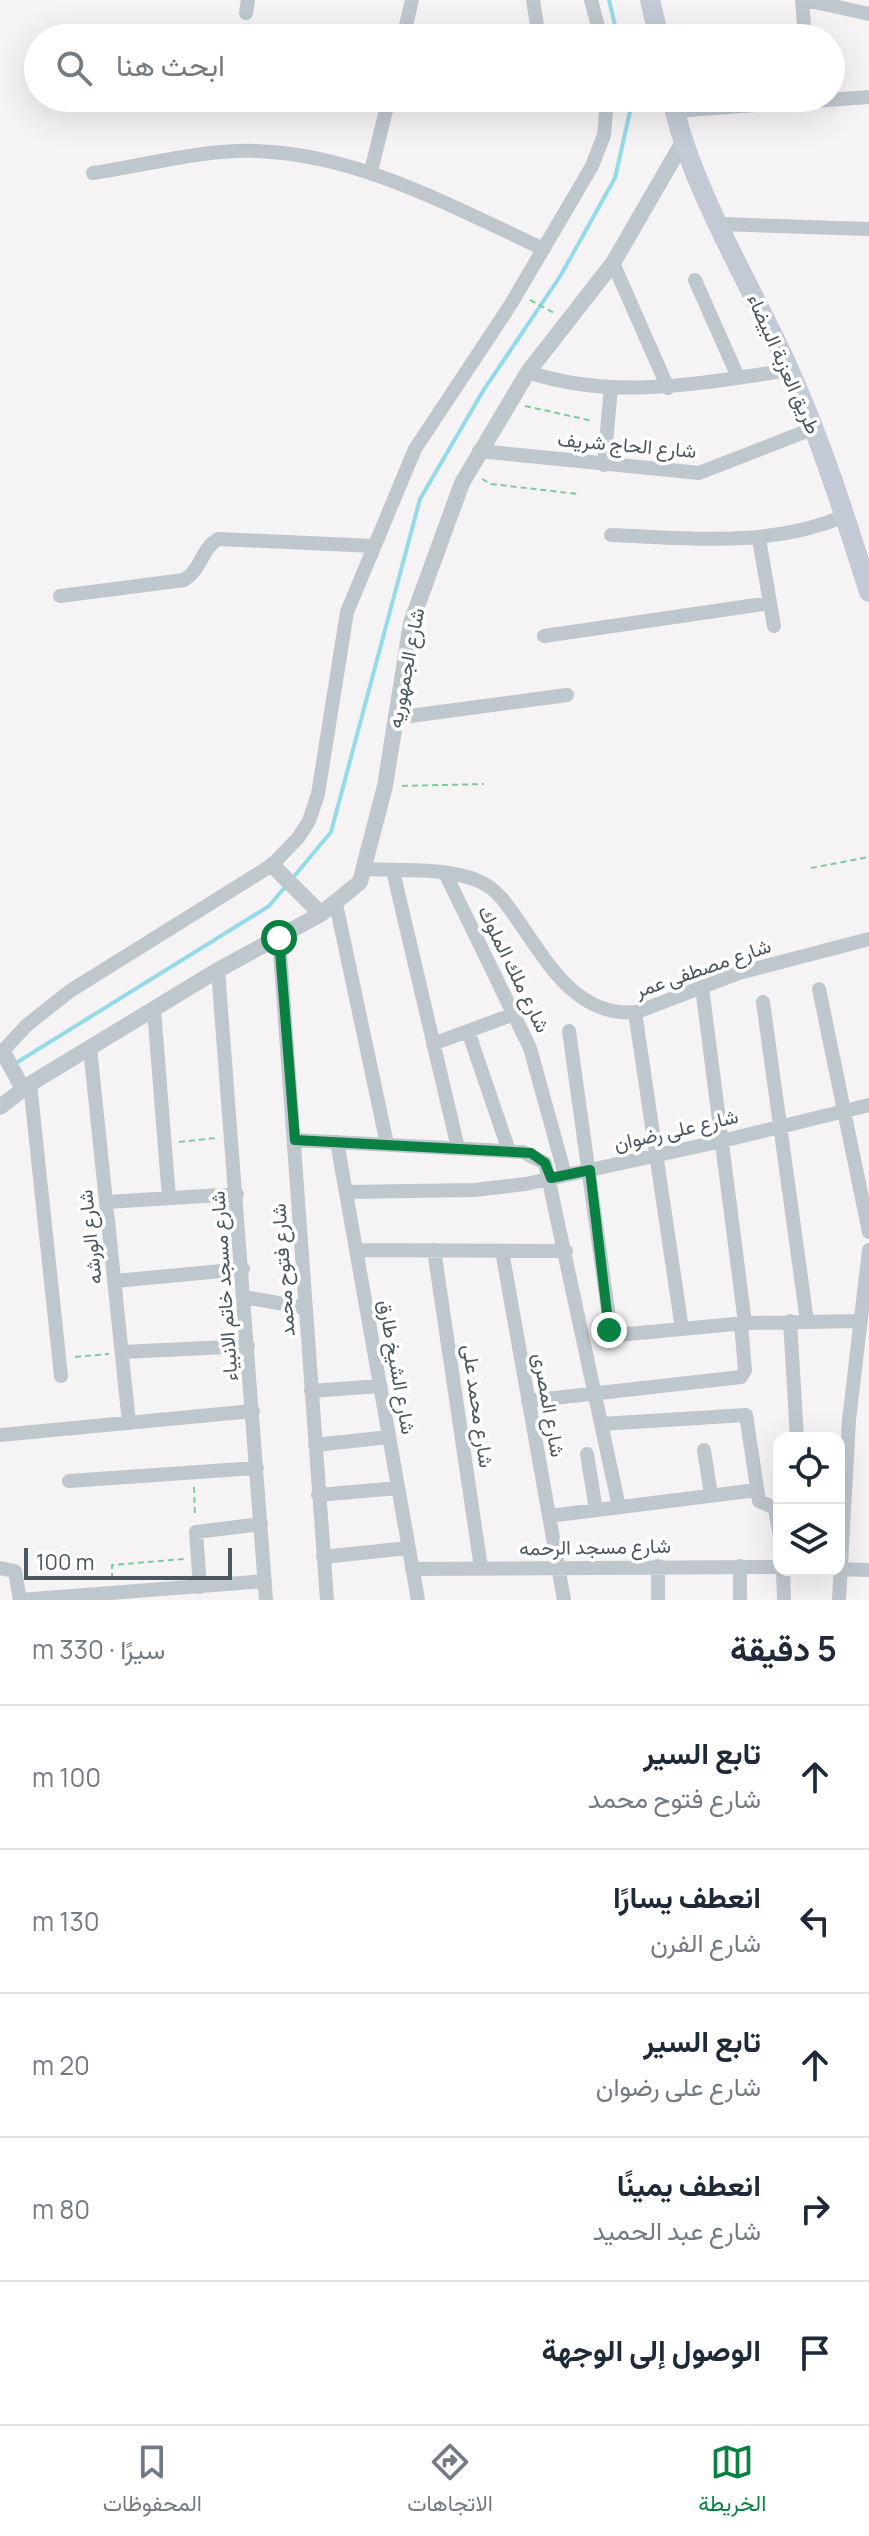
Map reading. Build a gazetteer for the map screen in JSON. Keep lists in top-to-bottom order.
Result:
{
  "streets": {
    "main road": ["طريق العزبة البيضاء"],
    "street": [
      "شارع الحاج شريف",
      "شارع الجمهوريه",
      "شارع مصطفى عمر",
      "شارع ملك الملوك",
      "شارع على رضوان",
      "شارع الورشه",
      "شارع فتوح محمد",
      "شارع مسجد خاتم الانبياء",
      "شارع الشيخ طارق",
      "شارع المصرى",
      "شارع محمد على",
      "شارع مسجد الرحمه"
    ]
  },
  "crossings": [
    ["طريق العزبة البيضاء", "شارع الحاج شريف"],
    ["طريق العزبة البيضاء", "شارع الجمهوريه"],
    ["شارع الحاج شريف", "شارع الجمهوريه"],
    ["شارع الجمهوريه", "شارع مصطفى عمر"],
    ["شارع الجمهوريه", "شارع الورشه"],
    ["شارع الجمهوريه", "شارع فتوح محمد"],
    ["شارع الجمهوريه", "شارع مسجد خاتم الانبياء"],
    ["شارع مصطفى عمر", "شارع ملك الملوك"],
    ["شارع ملك الملوك", "شارع على رضوان"],
    ["شارع على رضوان", "شارع الشيخ طارق"],
    ["شارع الشيخ طارق", "شارع مسجد الرحمه"],
    ["شارع المصرى", "شارع مسجد الرحمه"],
    ["شارع محمد على", "شارع مسجد الرحمه"]
  ],
  "scale_bar": "100 m",
  "page": {
    "search": "ابحث هنا",
    "scale": "100 m",
    "heading": ["5 دقيقة", "سيرًا · 330 m"],
    "list": [
      ["تابع السير", "شارع فتوح محمد", "100 m"],
      ["انعطف يسارًا", "شارع الفرن", "130 m"],
      ["تابع السير", "شارع على رضوان", "20 m"],
      ["انعطف يمينًا", "شارع عبد الحميد", "80 m"],
      "الوصول إلى الوجهة"
    ],
    "nav": ["الخريطة", "الاتجاهات", "المحفوظات"]
  }
}
